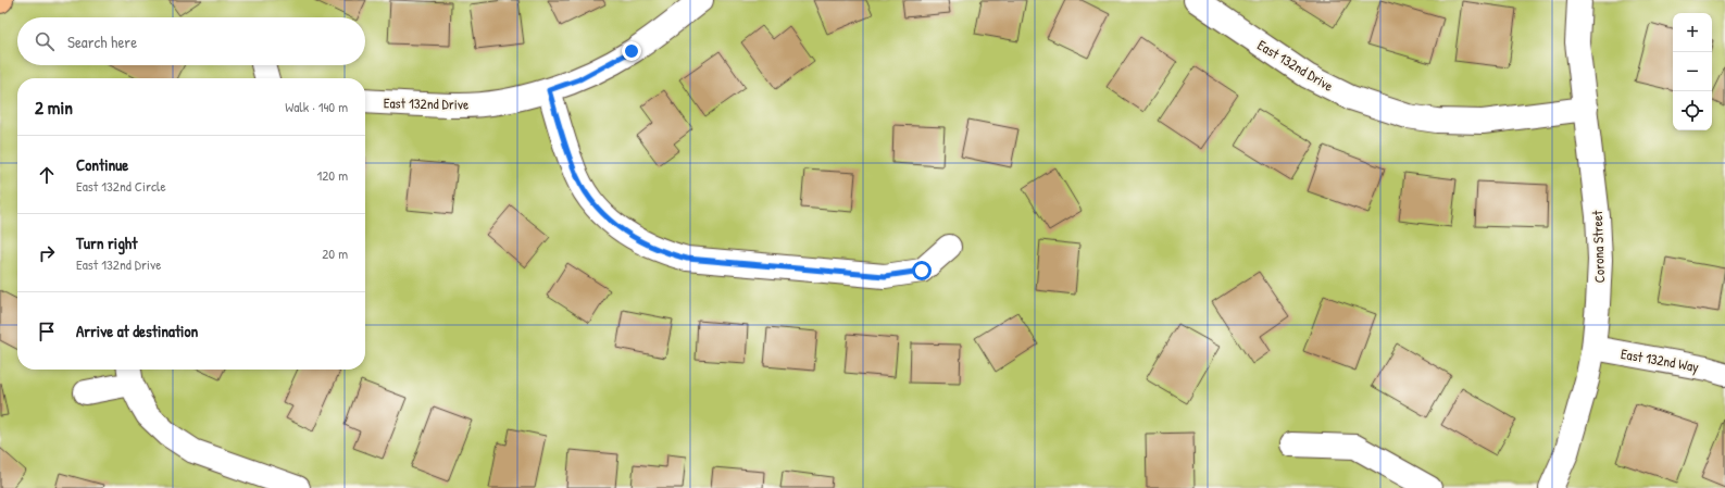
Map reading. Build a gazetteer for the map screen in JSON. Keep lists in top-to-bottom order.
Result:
{
  "streets": {
    "street": ["East 132nd Drive", "Corona Street", "East 132nd Way"]
  },
  "crossings": [
    ["East 132nd Drive", "Corona Street"],
    ["Corona Street", "East 132nd Way"]
  ],
  "page": {
    "map_buttons": ["+", "−"],
    "search": "Search here",
    "heading": ["2 min", "Walk · 140 m"],
    "list": [
      ["Continue", "East 132nd Circle", "120 m"],
      ["Turn right", "East 132nd Drive", "20 m"],
      "Arrive at destination"
    ]
  }
}
